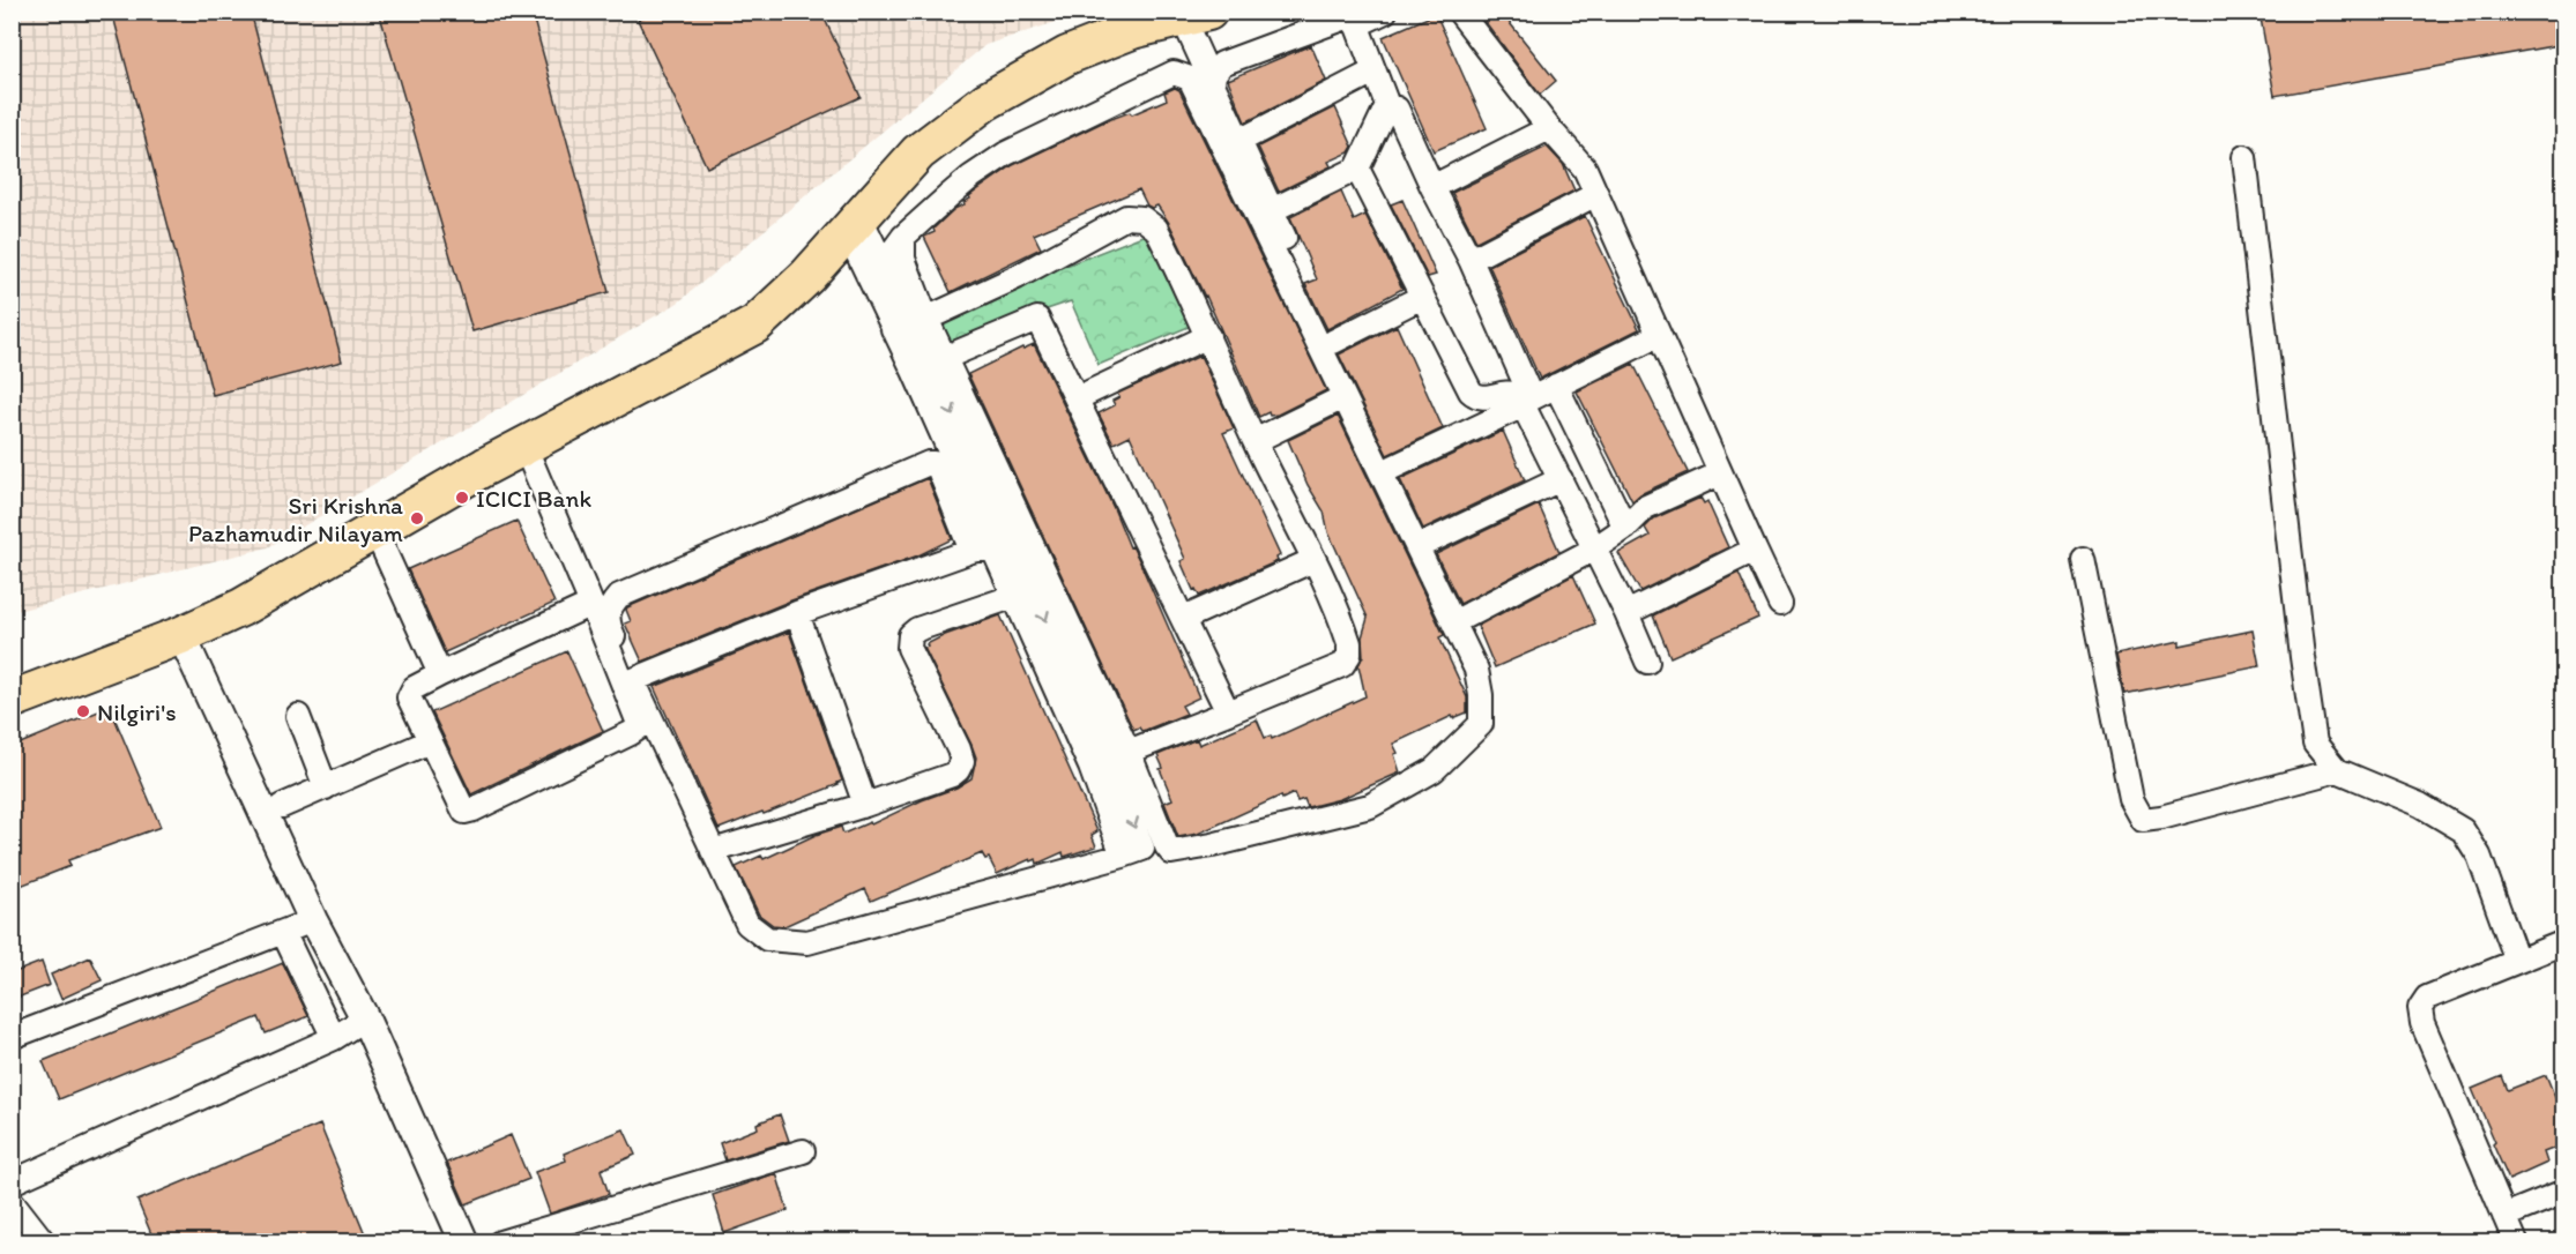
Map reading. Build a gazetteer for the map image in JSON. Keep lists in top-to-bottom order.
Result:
{
  "places": ["ICICI Bank", "Sri Krishna Pazhamudir Nilayam", "Nilgiri's"]
}
